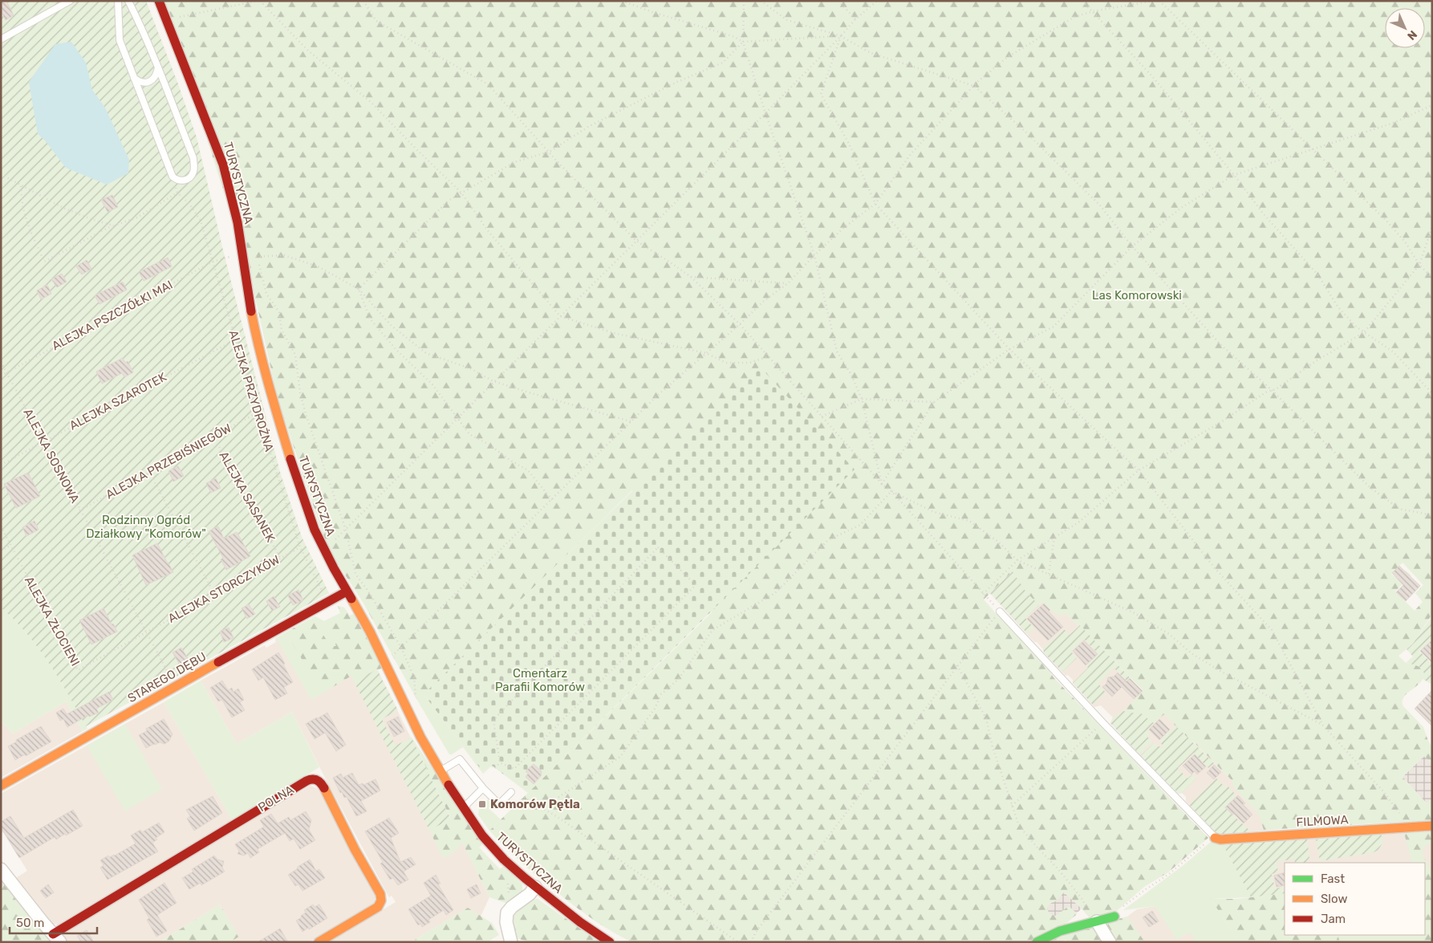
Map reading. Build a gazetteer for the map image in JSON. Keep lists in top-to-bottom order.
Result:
{
  "streets": {
    "street": [
      "TURYSTYCZNA",
      "STAREGO DĘBU",
      "POLNA",
      "FILMOWA"
    ],
    "path": [
      "ALEJKA PSZCZÓŁKI MAI",
      "ALEJKA PRZYDROŻNA",
      "ALEJKA SZAROTEK",
      "ALEJKA SOSNOWA",
      "ALEJKA PRZEBIŚNIEGÓW",
      "ALEJKA SASANEK",
      "ALEJKA STORCZYKÓW",
      "ALEJKA ZŁOCIENI"
    ]
  },
  "crossings": [
    ["TURYSTYCZNA", "STAREGO DĘBU"],
    ["ALEJKA PSZCZÓŁKI MAI", "ALEJKA PRZYDROŻNA"],
    ["ALEJKA PSZCZÓŁKI MAI", "ALEJKA SOSNOWA"],
    ["ALEJKA PRZYDROŻNA", "ALEJKA SZAROTEK"],
    ["ALEJKA PRZYDROŻNA", "ALEJKA PRZEBIŚNIEGÓW"],
    ["ALEJKA PRZYDROŻNA", "ALEJKA STORCZYKÓW"],
    ["ALEJKA SZAROTEK", "ALEJKA SOSNOWA"],
    ["ALEJKA SOSNOWA", "ALEJKA PRZEBIŚNIEGÓW"],
    ["ALEJKA SOSNOWA", "ALEJKA STORCZYKÓW"],
    ["ALEJKA SOSNOWA", "ALEJKA ZŁOCIENI"],
    ["ALEJKA PRZEBIŚNIEGÓW", "ALEJKA SASANEK"],
    ["ALEJKA SASANEK", "ALEJKA STORCZYKÓW"],
    ["ALEJKA STORCZYKÓW", "ALEJKA ZŁOCIENI"]
  ],
  "parks": ["Las Komorowski", "Rodzinny Ogród Działkowy \"Komorów\"", "Cmentarz Parafii Komorów"],
  "places": {
    "transit": ["Komorów Pętla"]
  },
  "legend": ["Fast", "Slow", "Jam"],
  "scale_bar": "50 m",
  "north": "bottom right"
}
